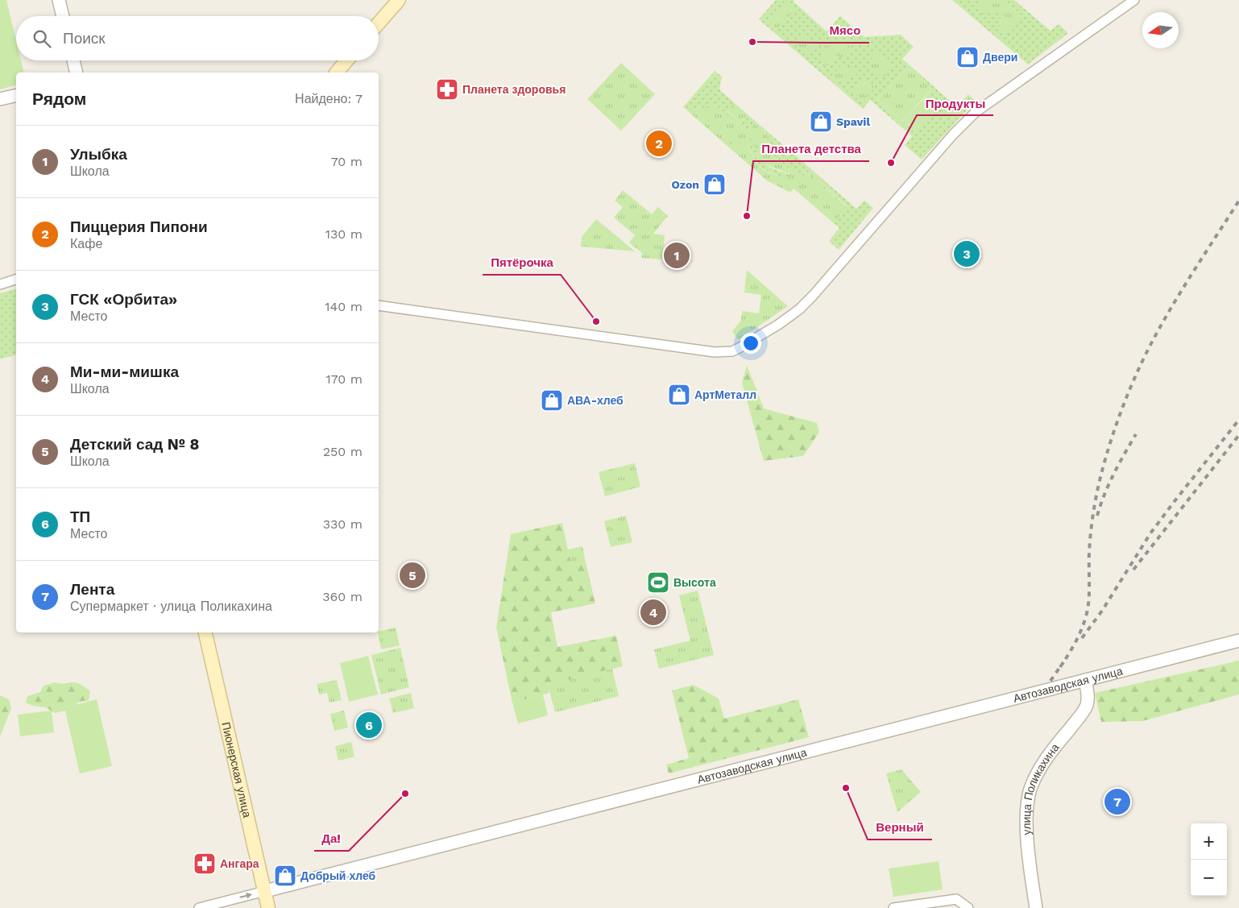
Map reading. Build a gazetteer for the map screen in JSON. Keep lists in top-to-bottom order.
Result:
{
  "streets": {
    "main road": ["Пионерская улица"],
    "street": ["Автозаводская улица", "улица Поликахина"]
  },
  "crossings": [
    ["Автозаводская улица", "Пионерская улица"],
    ["Автозаводская улица", "улица Поликахина"]
  ],
  "places": {
    "other": [
      "Мясо",
      "Продукты",
      "Планета детства",
      "Пятёрочка",
      "Верный",
      "Да!"
    ],
    "shop": [
      "Двери",
      "Spavil",
      "Ozon",
      "АртМеталл",
      "АВА-хлеб",
      "Добрый хлеб"
    ],
    "pharmacy": ["Планета здоровья", "Ангара"],
    "sports": ["Высота"]
  },
  "north": "left",
  "page": {
    "search": "Поиск",
    "heading": ["Рядом", "Найдено: 7"],
    "list": [
      {
        "mark": "1",
        "name": "Улыбка",
        "note": "Школа",
        "value": "70 m"
      },
      {
        "mark": "2",
        "name": "Пиццерия Пипони",
        "note": "Кафе",
        "value": "130 m"
      },
      {
        "mark": "3",
        "name": "ГСК «Орбита»",
        "note": "Место",
        "value": "140 m"
      },
      {
        "mark": "4",
        "name": "Ми-ми-мишка",
        "note": "Школа",
        "value": "170 m"
      },
      {
        "mark": "5",
        "name": "Детский сад № 8",
        "note": "Школа",
        "value": "250 m"
      },
      {
        "mark": "6",
        "name": "ТП",
        "note": "Место",
        "value": "330 m"
      },
      {
        "mark": "7",
        "name": "Лента",
        "note": "Супермаркет · улица Поликахина",
        "value": "360 m"
      }
    ],
    "pins": [
      "2",
      "3",
      "1",
      "5",
      "4",
      "6",
      "7"
    ],
    "map_buttons": ["+", "−"]
  }
}
